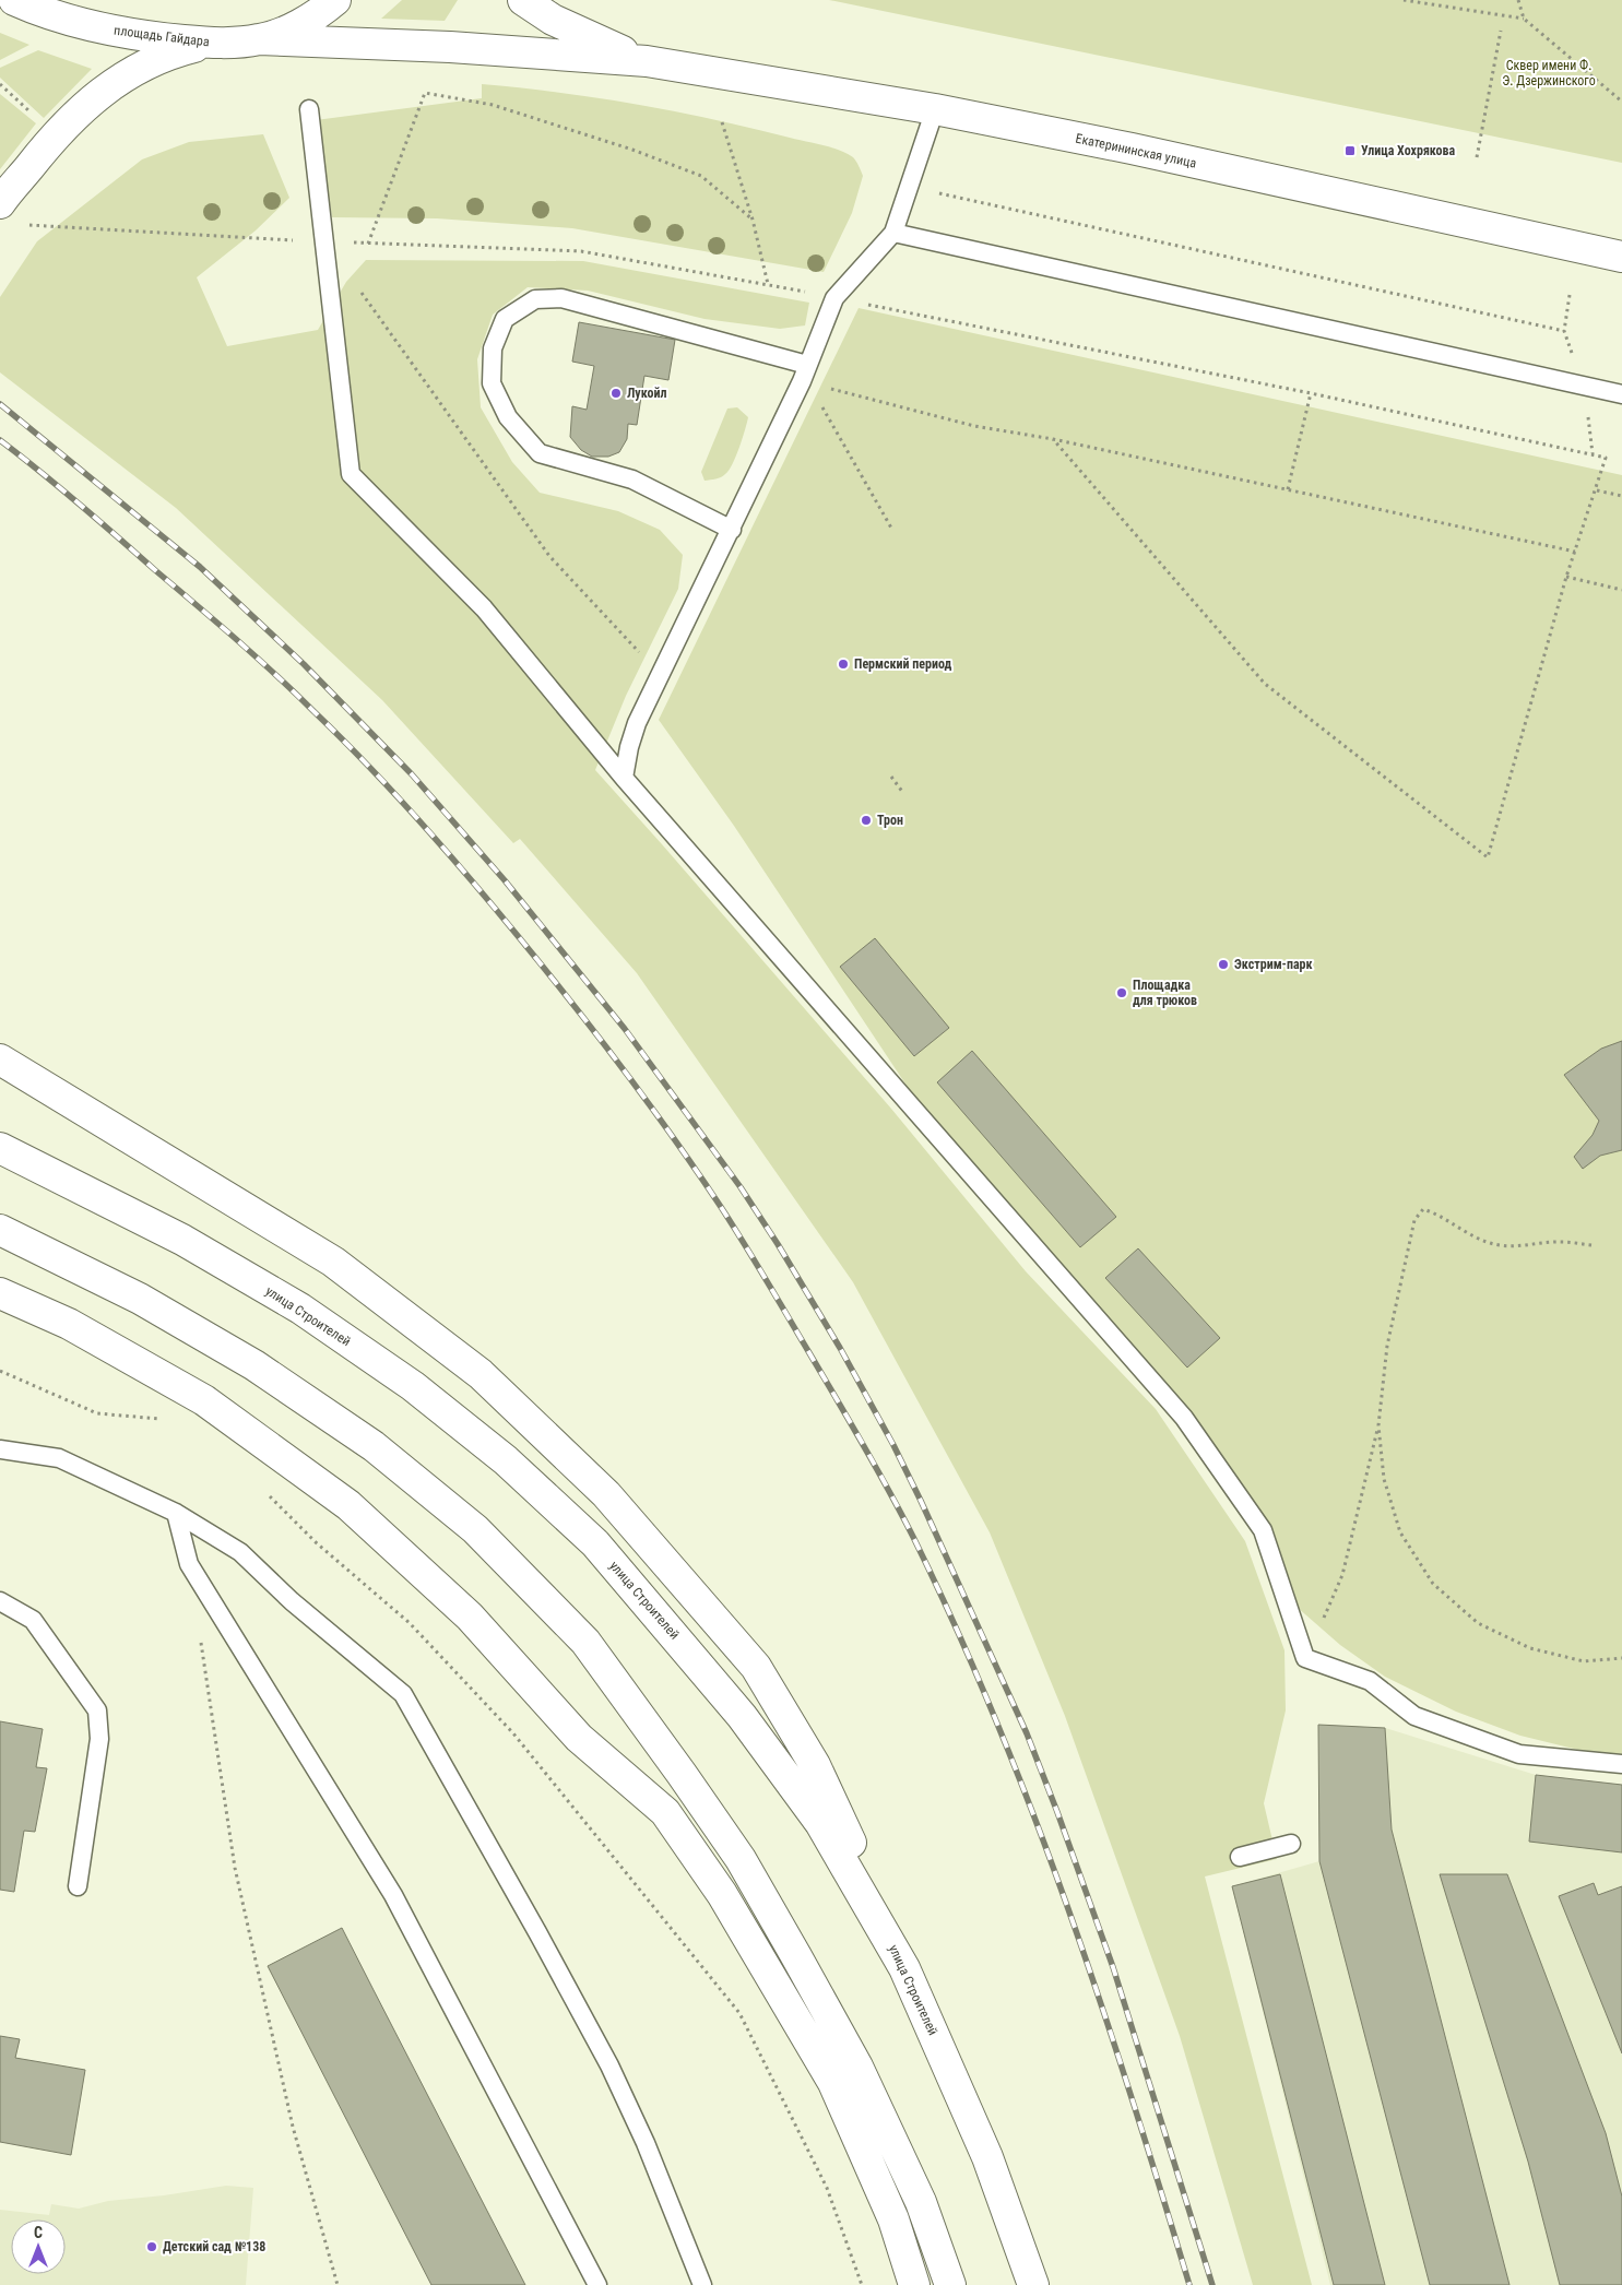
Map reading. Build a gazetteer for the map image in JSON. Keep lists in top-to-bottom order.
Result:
{
  "streets": {
    "main road": ["площадь Гайдара", "Екатерининская улица", "улица Строителей"]
  },
  "parks": ["Сквер имени Ф. Э. Дзержинского"],
  "places": {
    "transit": ["Улица Хохрякова"],
    "other": [
      "Лукойл",
      "Пермский период",
      "Трон",
      "Экстрим-парк",
      "Площадка для трюков",
      "Детский сад №138"
    ]
  },
  "north": "top"
}
